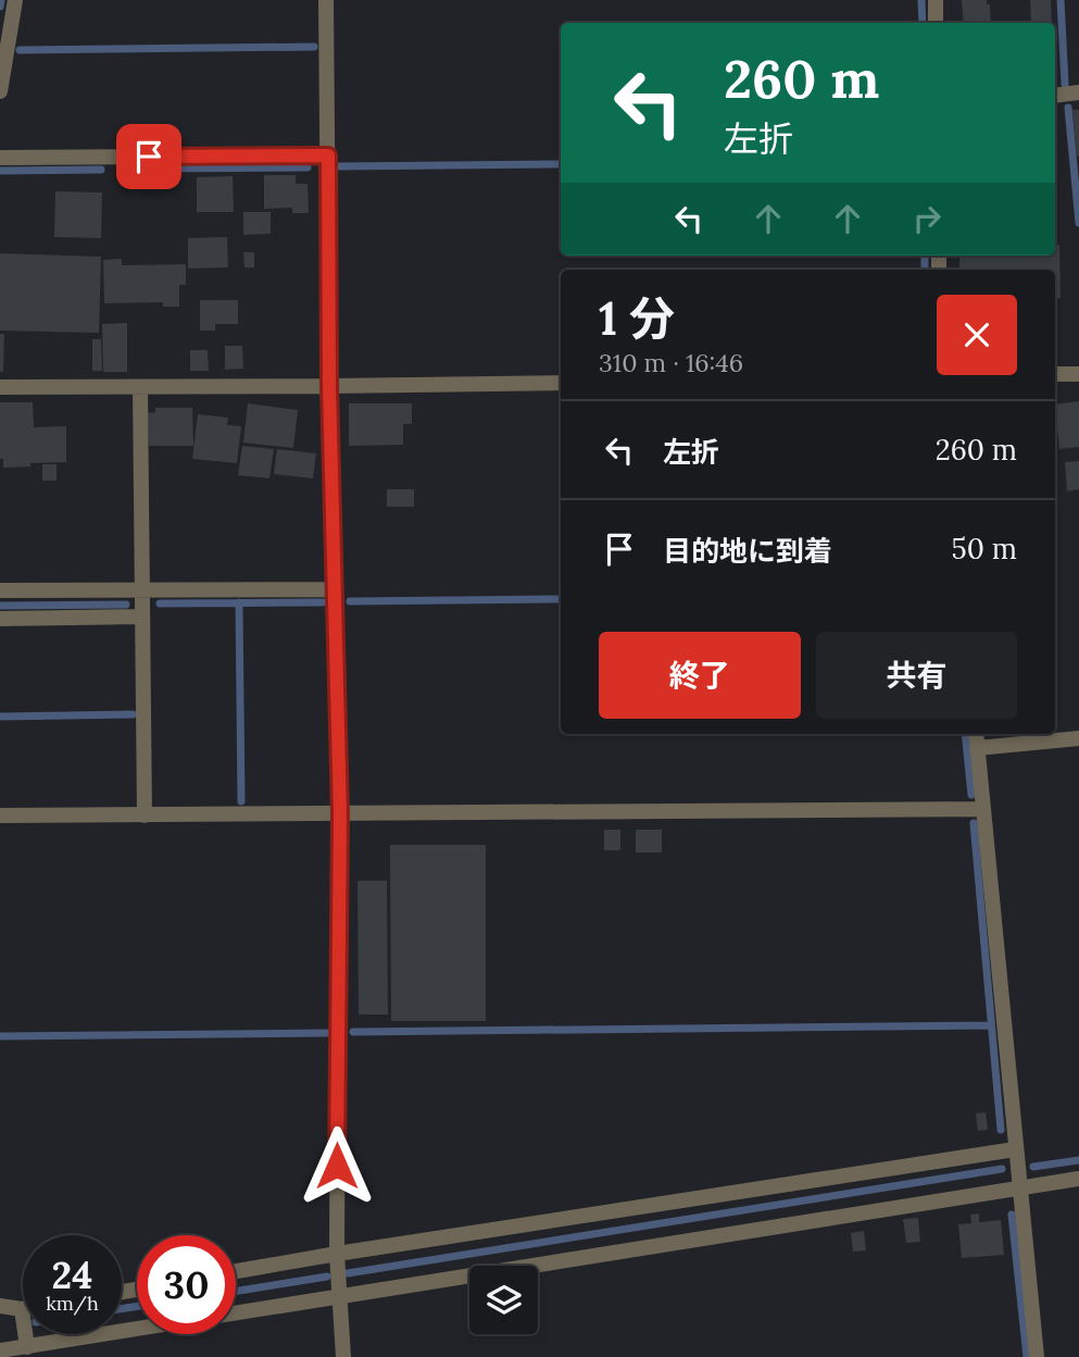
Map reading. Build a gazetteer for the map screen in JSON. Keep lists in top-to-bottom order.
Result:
{
  "page": {
    "turn": ["260 m", "左折"],
    "heading": ["1 分", "310 m · 16:46"],
    "list": [
      {
        "name": "左折",
        "value": "260 m"
      },
      {
        "name": "目的地に到着",
        "value": "50 m"
      }
    ],
    "buttons": ["終了", "共有"],
    "speed": "24 km/h",
    "limit": "30"
  }
}
